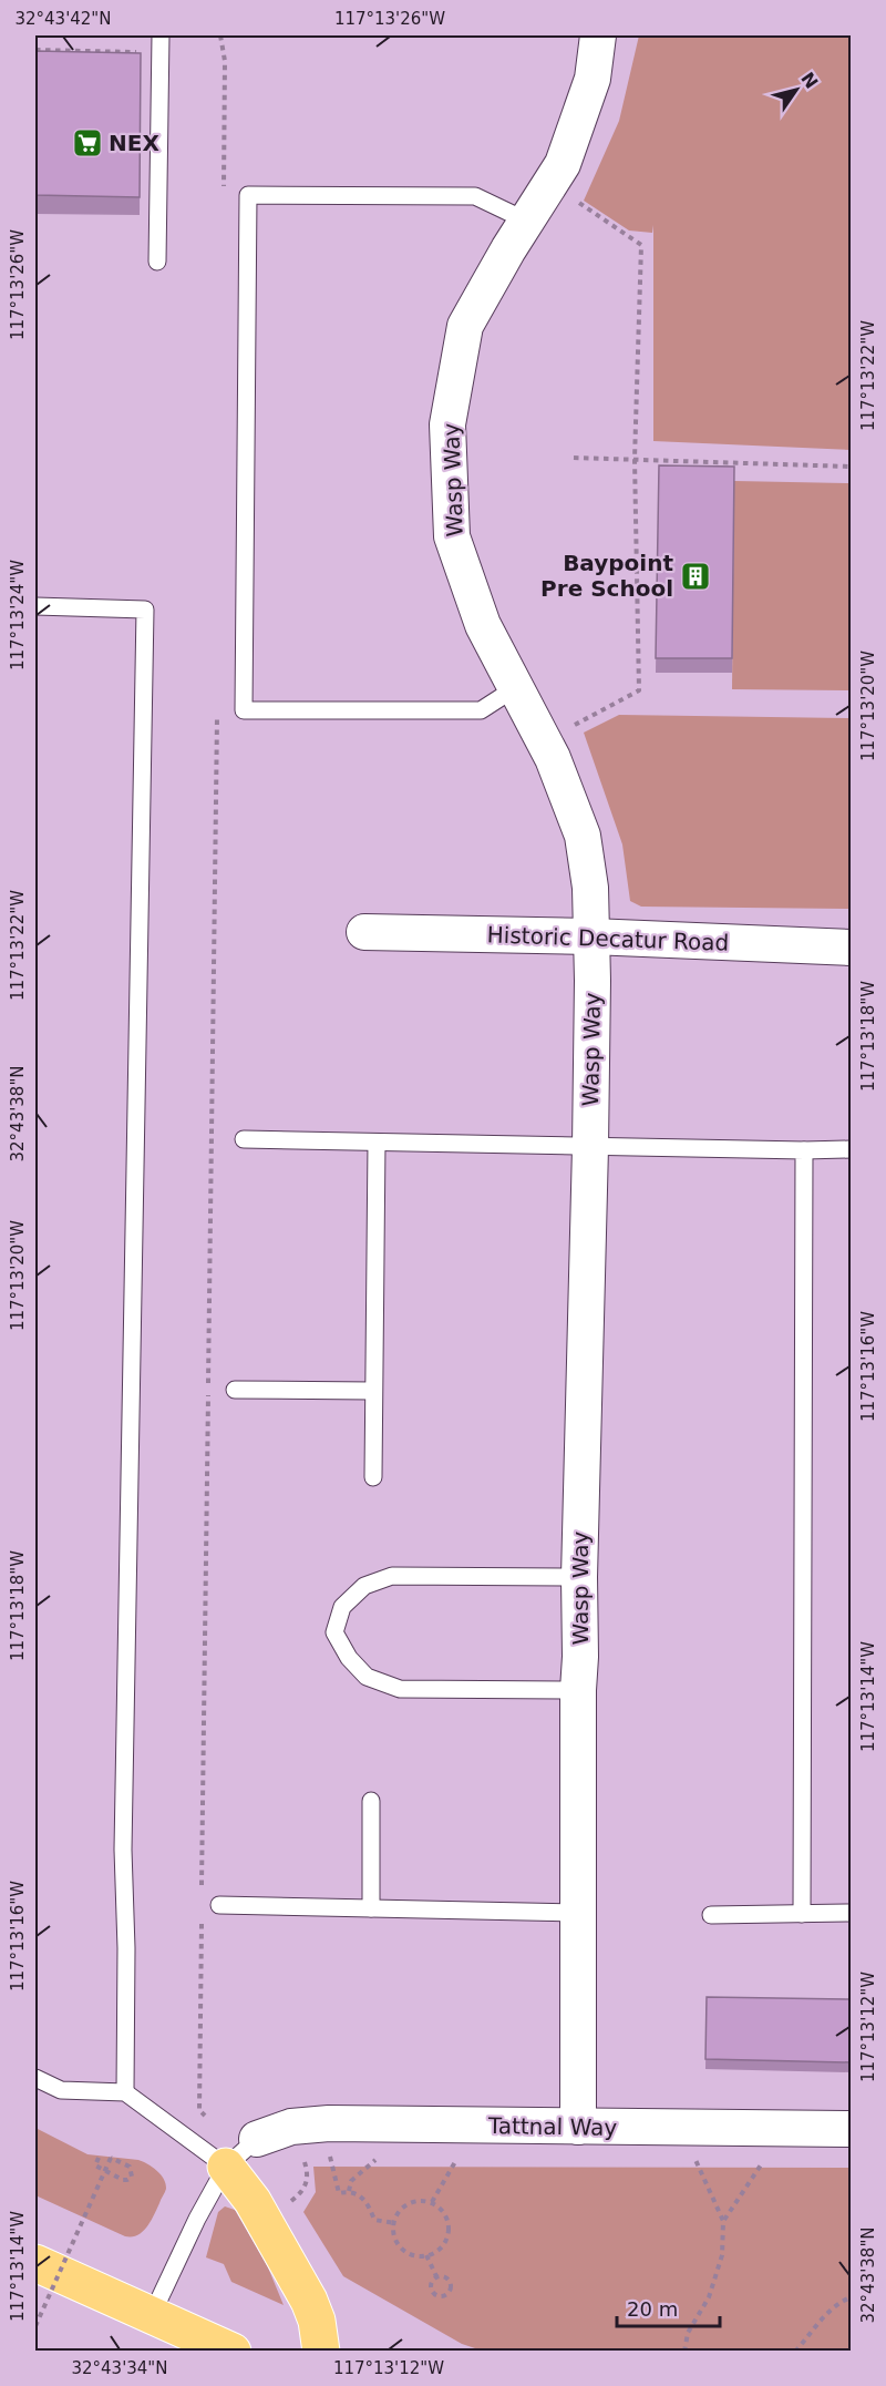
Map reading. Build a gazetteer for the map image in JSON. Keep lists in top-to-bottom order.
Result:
{
  "streets": {
    "street": ["Wasp Way", "Historic Decatur Road", "Tattnal Way"]
  },
  "crossings": [
    ["Wasp Way", "Historic Decatur Road"],
    ["Wasp Way", "Tattnal Way"]
  ],
  "places": {
    "supermarket": ["NEX"],
    "building": ["Baypoint Pre School"]
  },
  "scale_bar": "20 m",
  "north": "top right",
  "coordinates": [
    "32°43'42\"N",
    "117°13'26\"W",
    "117°13'22\"W",
    "117°13'24\"W",
    "117°13'20\"W",
    "117°13'18\"W",
    "32°43'38\"N",
    "117°13'16\"W",
    "117°13'14\"W",
    "117°13'12\"W",
    "32°43'34\"N"
  ]
}
